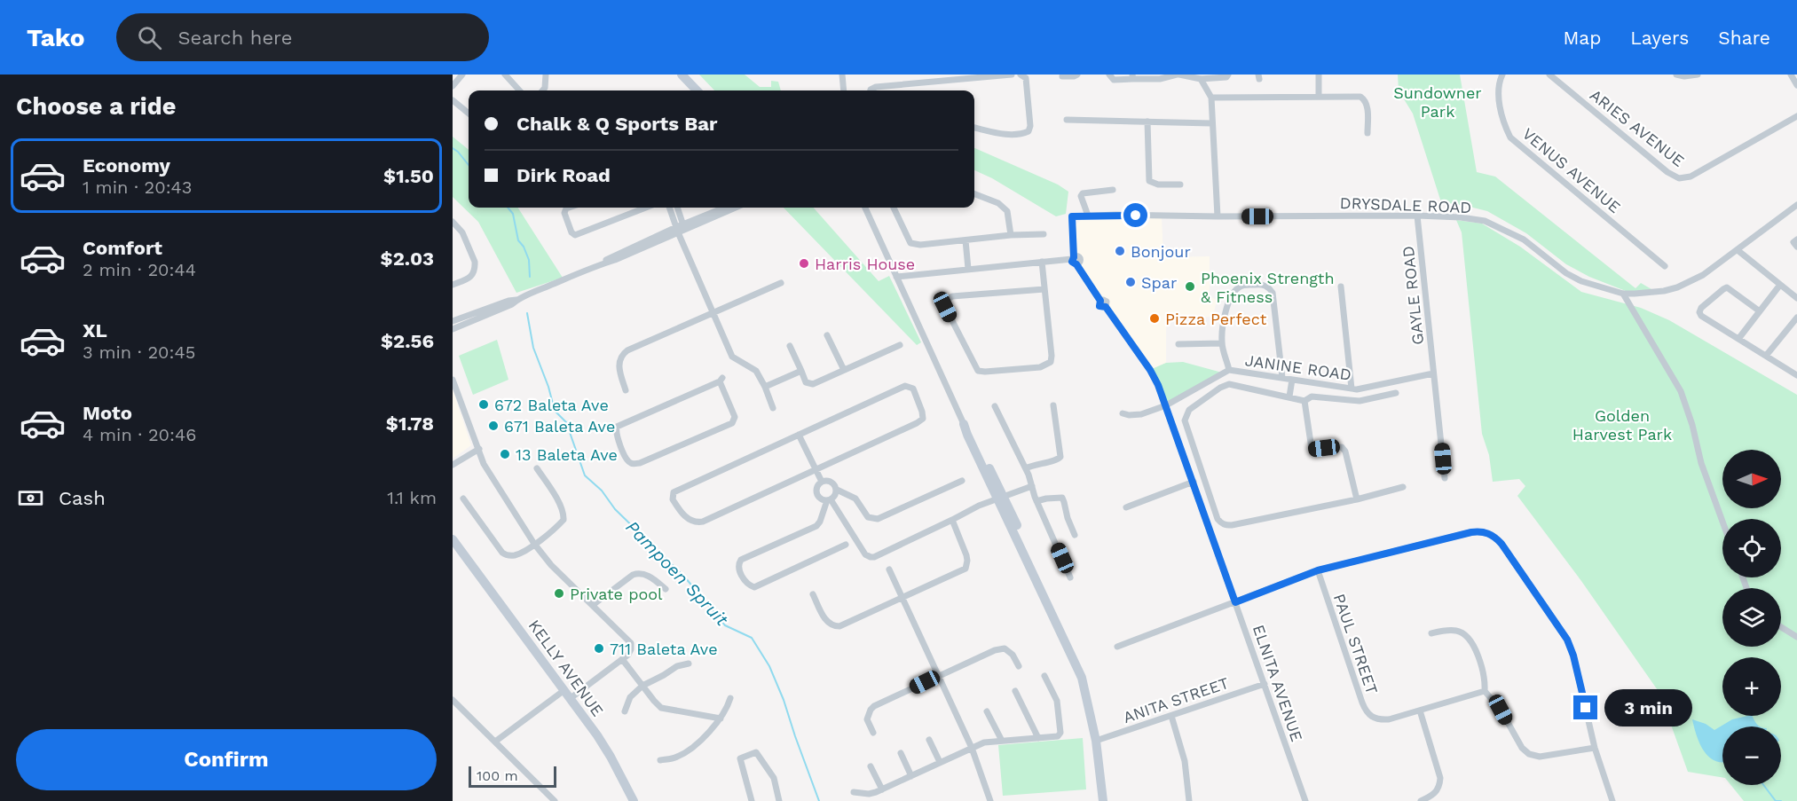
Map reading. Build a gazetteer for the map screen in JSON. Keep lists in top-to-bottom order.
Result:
{
  "streets": {
    "street": [
      "ARIES AVENUE",
      "VENUS AVENUE",
      "DRYSDALE ROAD",
      "GAYLE ROAD",
      "JANINE ROAD",
      "PAUL STREET",
      "KELLY AVENUE",
      "ELNITA AVENUE",
      "ANITA STREET"
    ]
  },
  "crossings": [
    ["DRYSDALE ROAD", "GAYLE ROAD"],
    ["GAYLE ROAD", "JANINE ROAD"],
    ["JANINE ROAD", "ELNITA AVENUE"],
    ["ELNITA AVENUE", "ANITA STREET"]
  ],
  "water": ["Pampoen Spruit"],
  "parks": ["Sundowner Park", "Golden Harvest Park"],
  "places": [
    "Bonjour",
    "Harris House",
    "Spar",
    "Phoenix Strength & Fitness",
    "Pizza Perfect",
    "672 Baleta Ave",
    "671 Baleta Ave",
    "13 Baleta Ave",
    "Private pool",
    "711 Baleta Ave"
  ],
  "scale_bar": "100 m",
  "north": "right",
  "page": {
    "header": "Tako",
    "search": "Search here",
    "nav": ["Map", "Layers", "Share"],
    "heading": "Choose a ride",
    "banner": ["Chalk & Q Sports Bar", "Dirk Road"],
    "list": [
      {
        "name": "Economy",
        "note": "1 min · 20:43",
        "value": "$1.50"
      },
      {
        "name": "Comfort",
        "note": "2 min · 20:44",
        "value": "$2.03"
      },
      {
        "name": "XL",
        "note": "3 min · 20:45",
        "value": "$2.56"
      },
      {
        "name": "Moto",
        "note": "4 min · 20:46",
        "value": "$1.78"
      }
    ],
    "map_buttons": ["+", "−"],
    "pay": ["Cash", "1.1 km"],
    "bubble": "3 min",
    "buttons": "Confirm",
    "scale": "100 m"
  }
}
